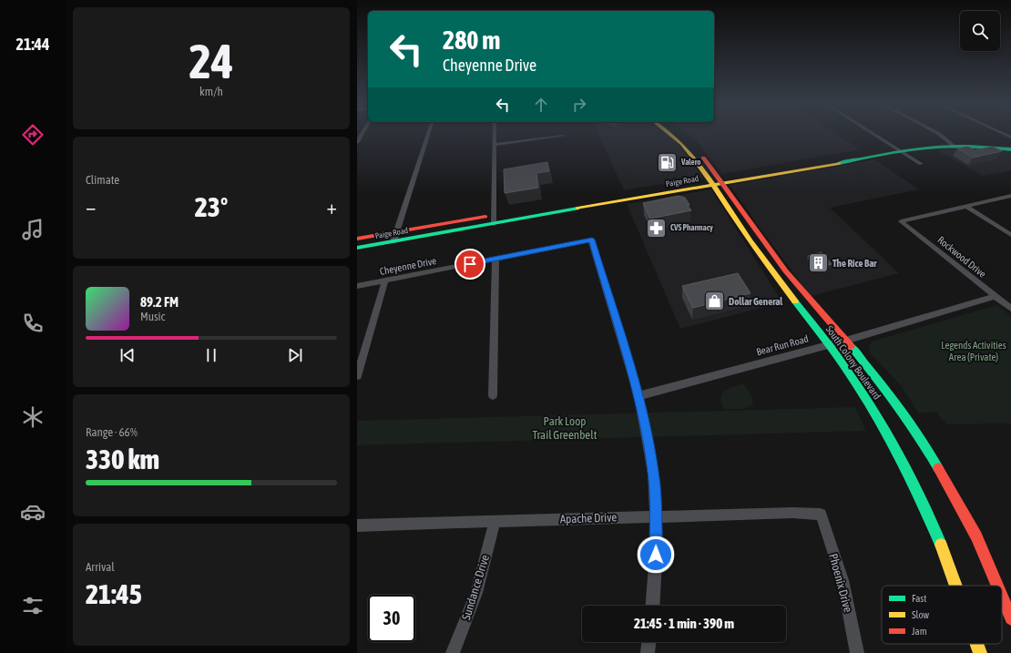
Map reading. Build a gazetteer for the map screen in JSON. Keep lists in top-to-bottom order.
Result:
{
  "streets": {
    "main road": ["Paige Road", "South Colony Boulevard"],
    "street": [
      "Rockwood Drive",
      "Cheyenne Drive",
      "Bear Run Road",
      "Apache Drive",
      "Phoenix Drive",
      "Sundance Drive"
    ]
  },
  "crossings": [
    ["Paige Road", "South Colony Boulevard"],
    ["Rockwood Drive", "Bear Run Road"],
    ["Cheyenne Drive", "Bear Run Road"],
    ["Bear Run Road", "South Colony Boulevard"],
    ["Apache Drive", "Phoenix Drive"],
    ["Apache Drive", "Sundance Drive"]
  ],
  "parks": ["Legends Activities Area (Private)", "Park Loop Trail Greenbelt"],
  "places": {
    "fuel station": ["Valero"],
    "pharmacy": ["CVS Pharmacy"],
    "building": ["The Rice Bar"],
    "shop": ["Dollar General"]
  },
  "legend": ["Fast", "Slow", "Jam"],
  "page": {
    "tabs": "21:44",
    "tile": [
      ["24", "km/h"],
      "Climate",
      ["Range · 66%", "330 km"],
      ["Arrival", "21:45"]
    ],
    "turn": ["280 m", "Cheyenne Drive"],
    "heat": ["−", "23°", "+"],
    "song": ["89.2 FM", "Music"],
    "limit": "30",
    "trip": "21:45 · 1 min · 390 m"
  }
}
